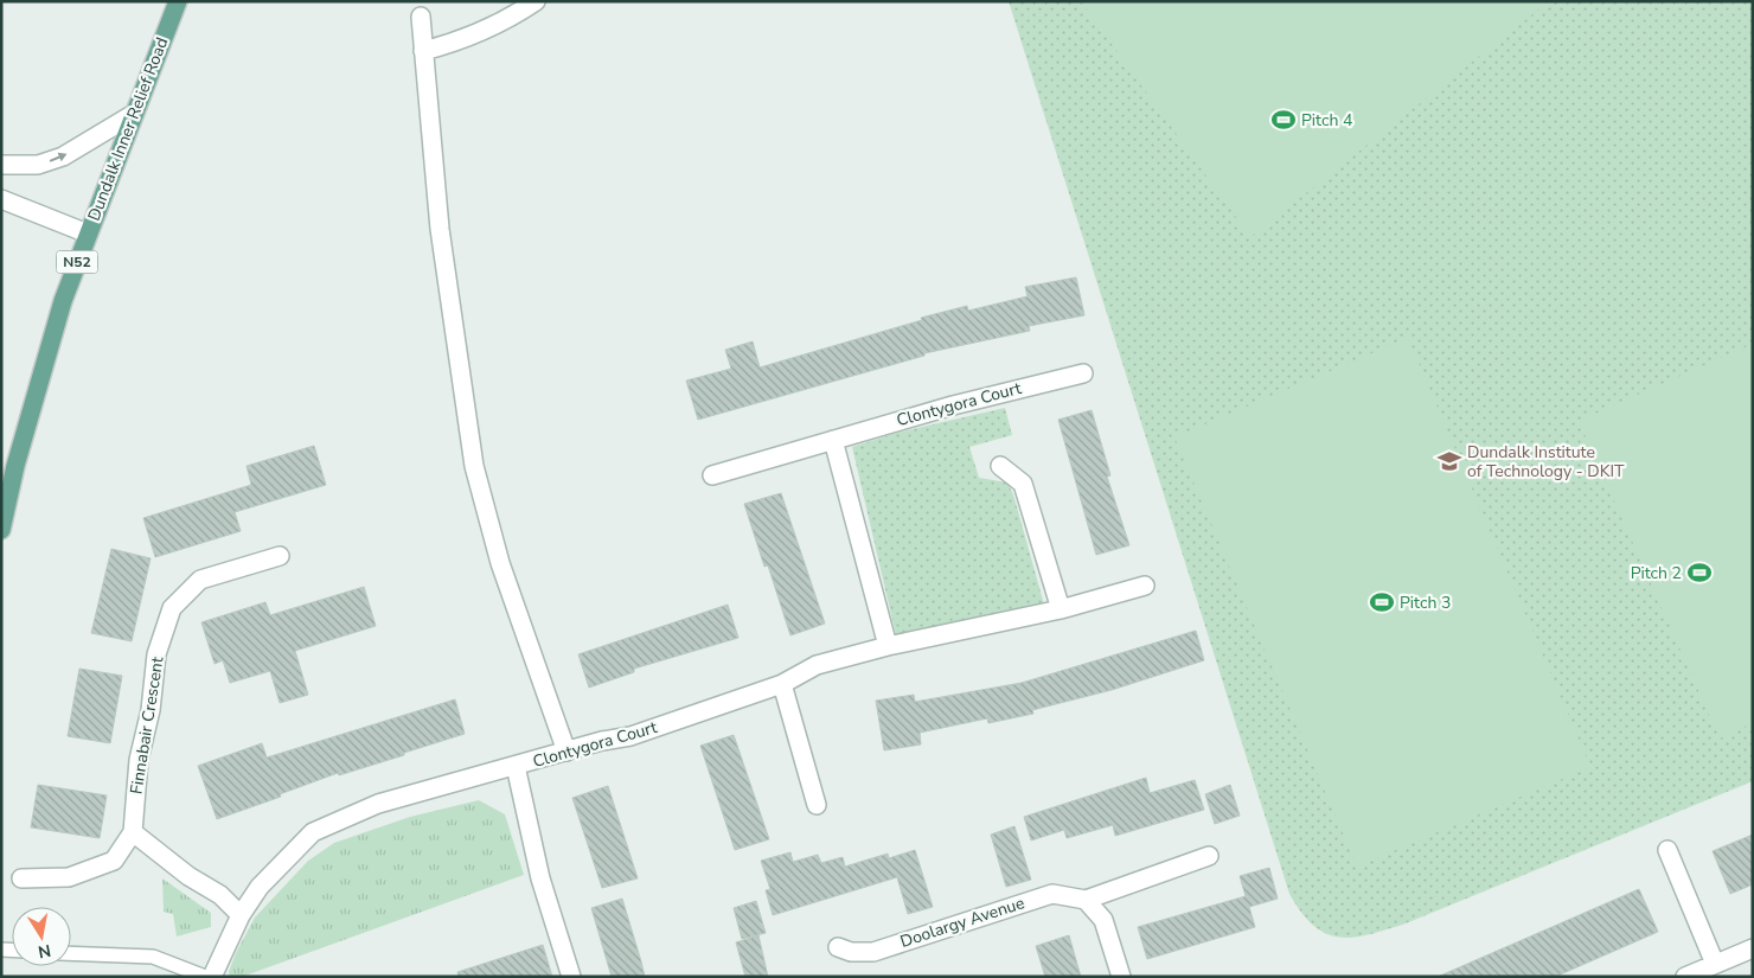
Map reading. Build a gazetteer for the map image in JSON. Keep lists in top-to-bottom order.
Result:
{
  "streets": {
    "main road": ["Dundalk Inner Relief Road", "N52"],
    "street": ["Clontygora Court", "Finnabair Crescent", "Doolargy Avenue"]
  },
  "places": {
    "sports": ["Pitch 4", "Pitch 2", "Pitch 3"],
    "school or university": ["Dundalk Institute of Technology - DKIT"]
  },
  "north": "bottom"
}
